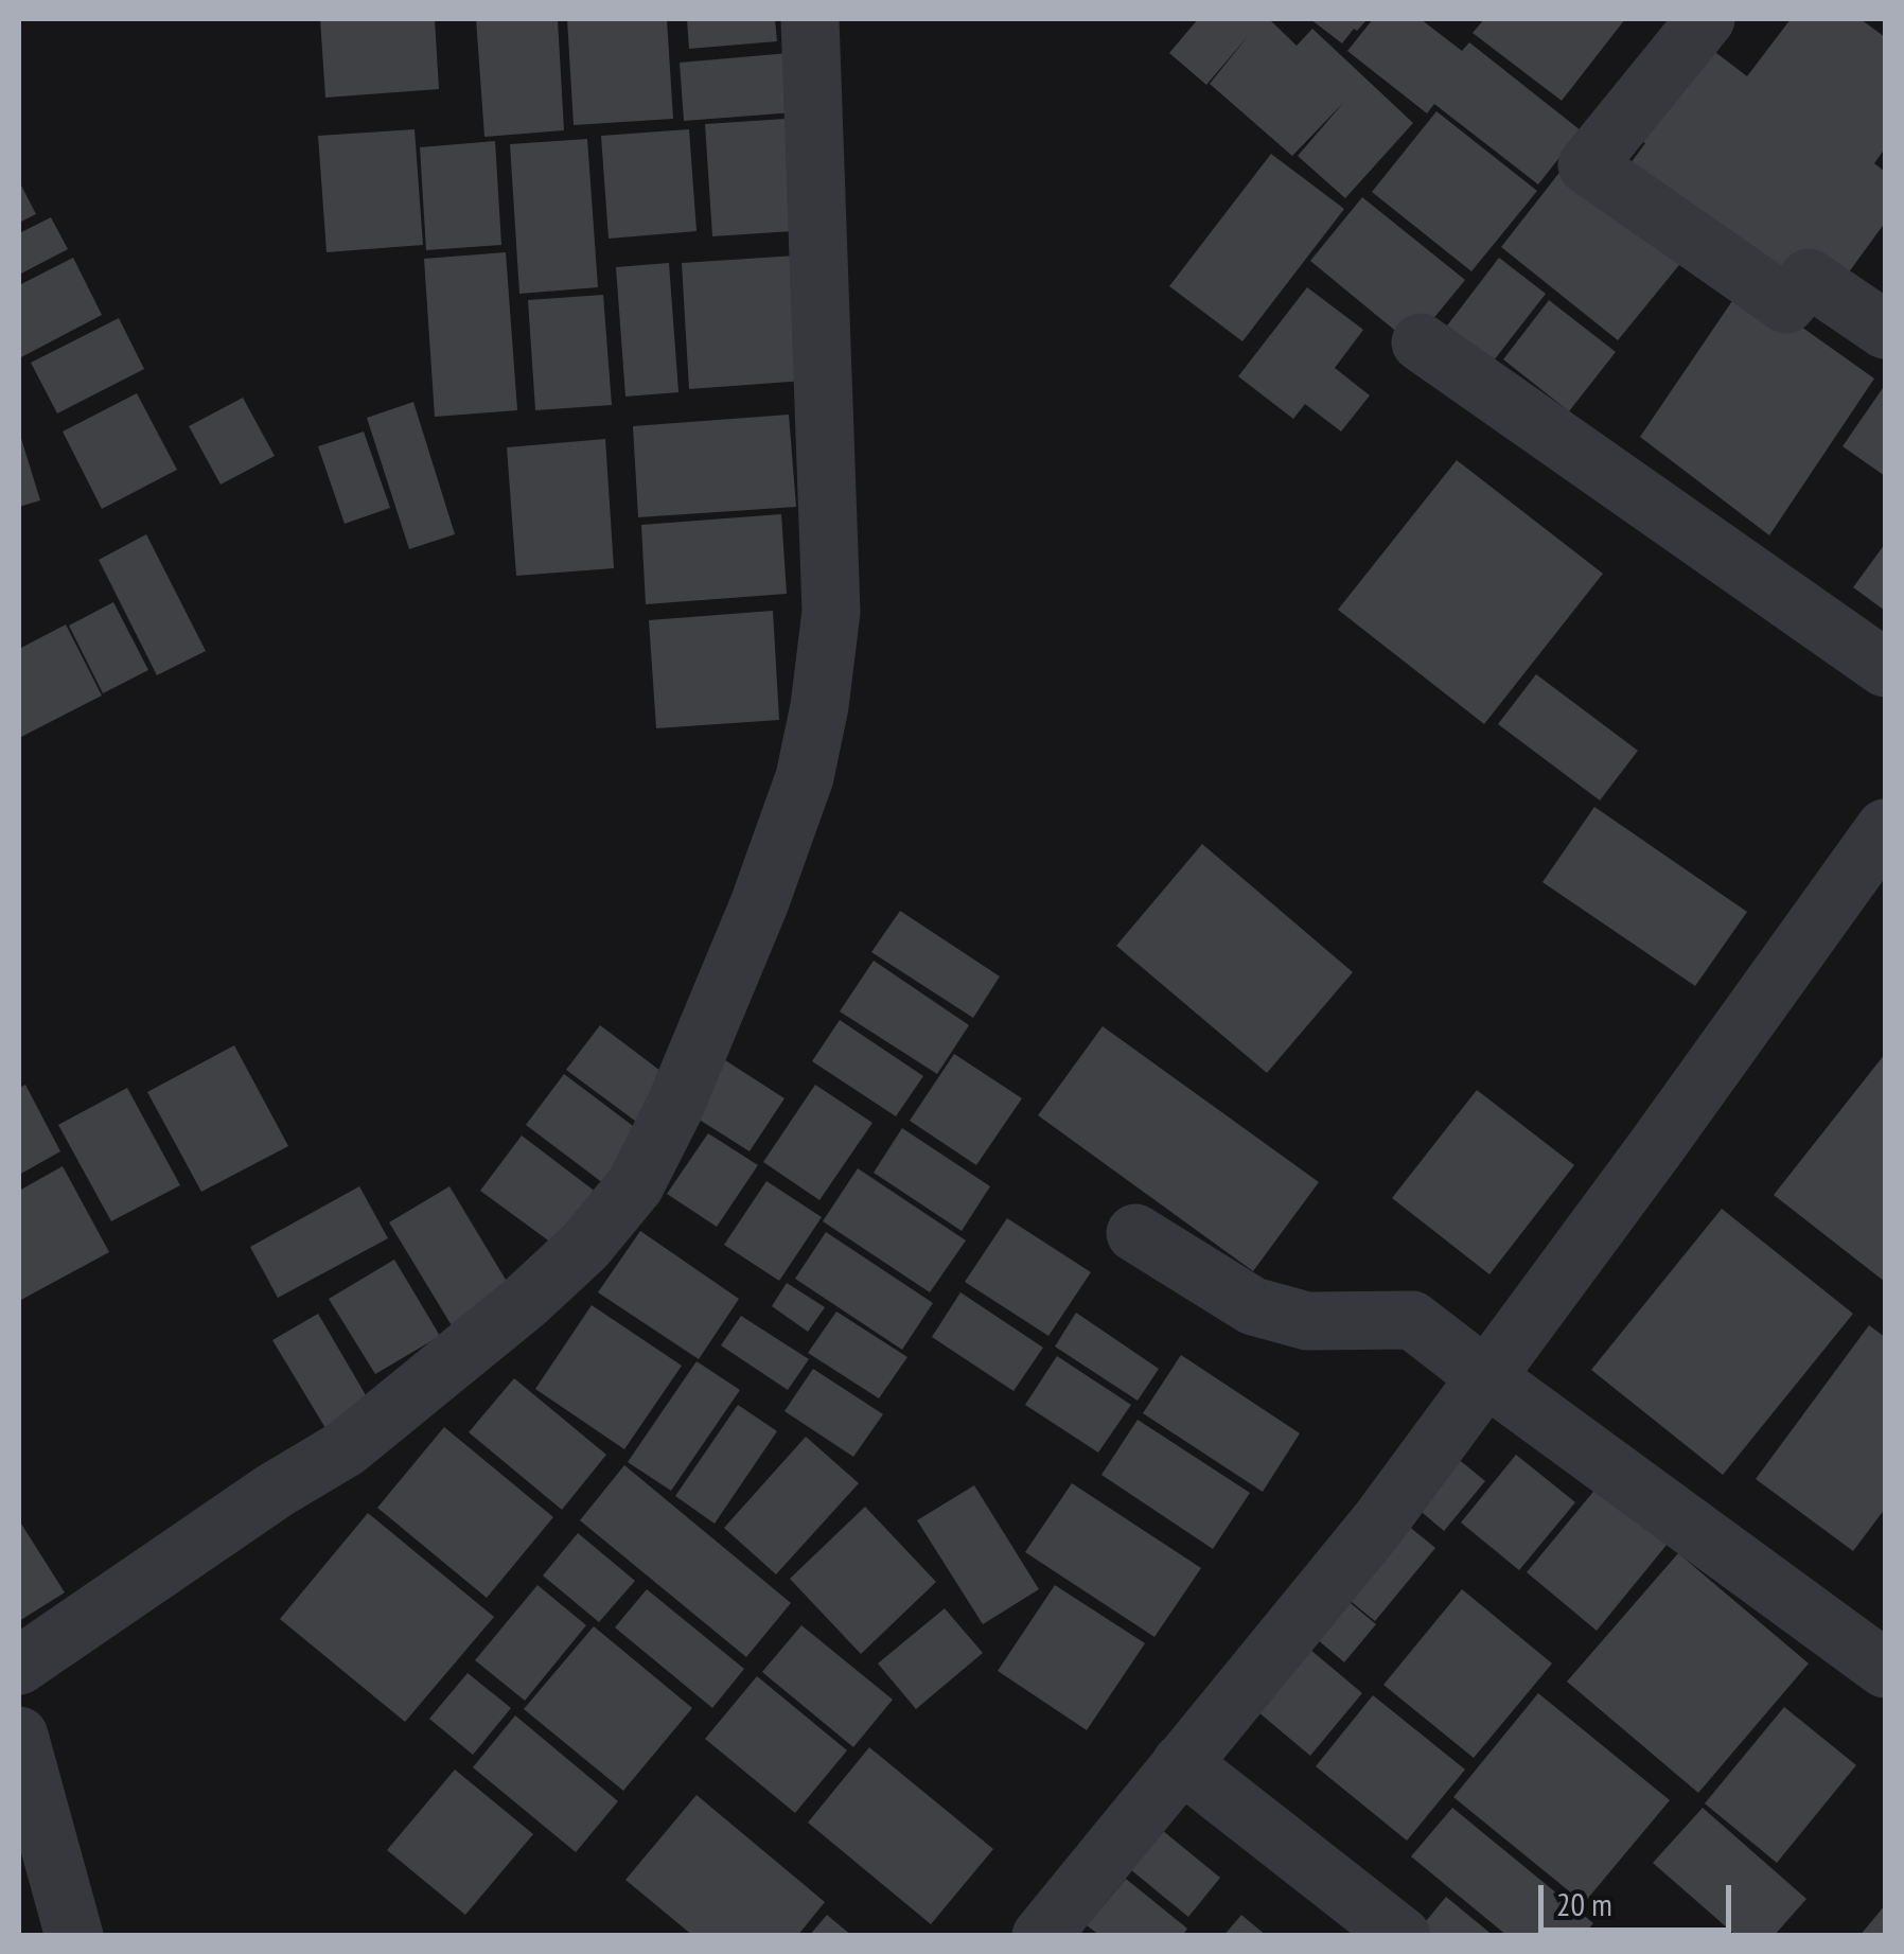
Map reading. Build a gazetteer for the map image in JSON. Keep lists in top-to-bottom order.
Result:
{
  "scale_bar": "20 m"
}
